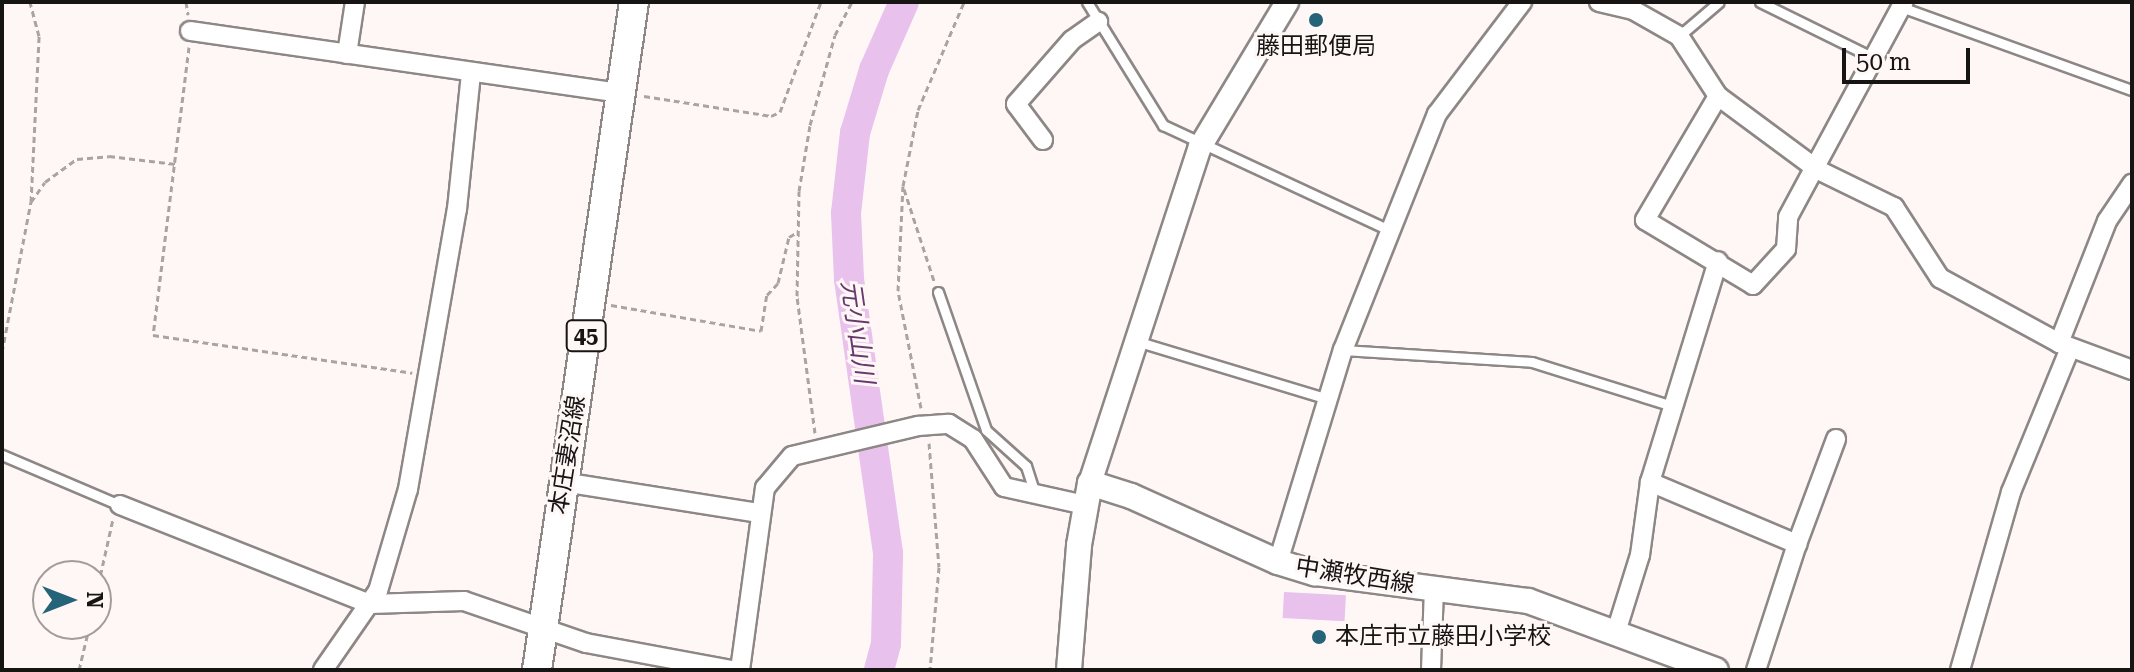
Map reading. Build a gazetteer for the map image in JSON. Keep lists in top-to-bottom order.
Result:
{
  "streets": {
    "main road": ["45", "本庄妻沼線", "中瀬牧西線"]
  },
  "water": ["元小山川"],
  "places": ["藤田郵便局", "本庄市立藤田小学校"],
  "scale_bar": "50 m",
  "north": "right"
}
